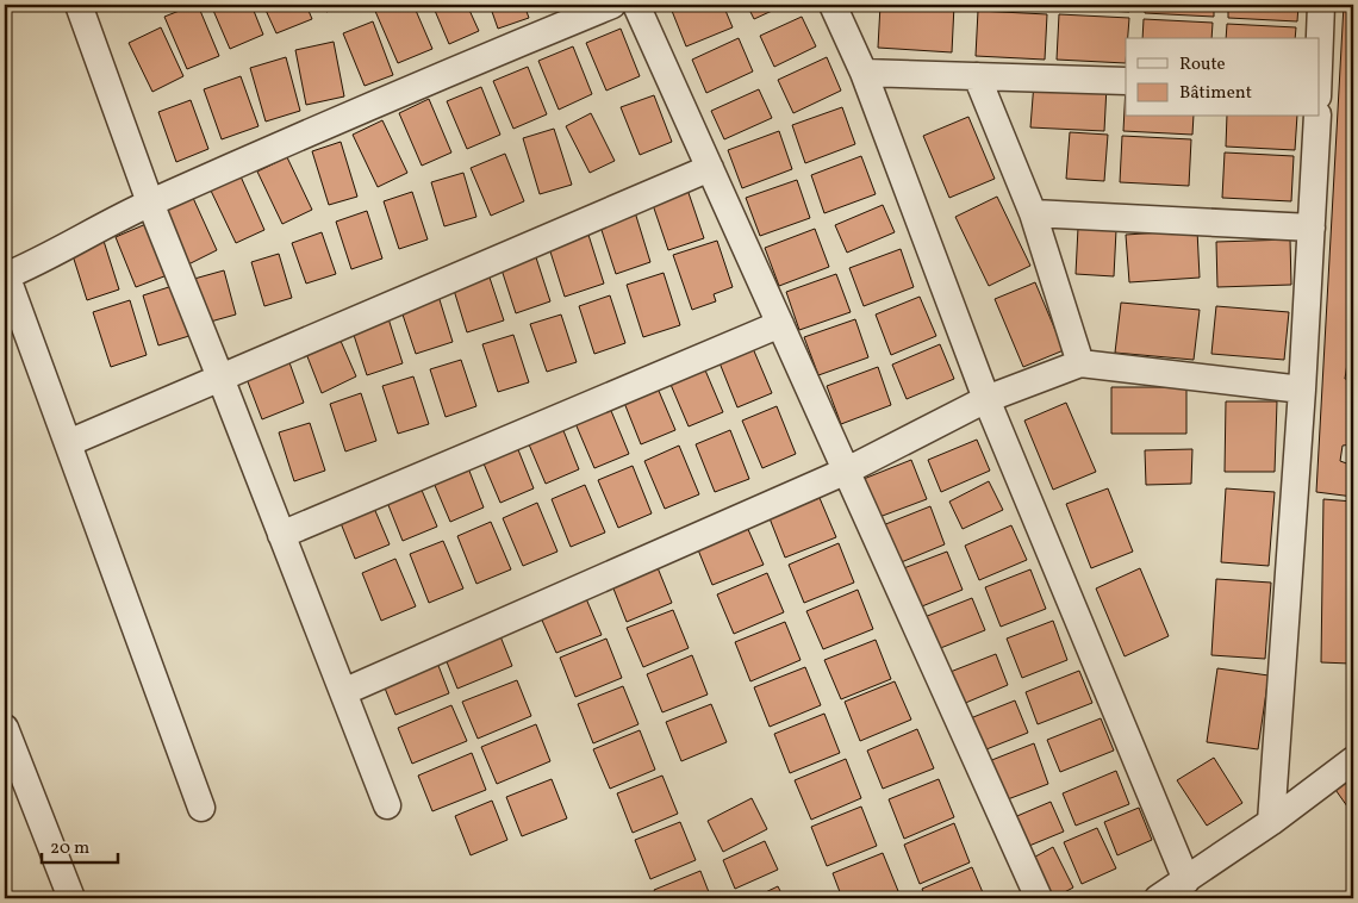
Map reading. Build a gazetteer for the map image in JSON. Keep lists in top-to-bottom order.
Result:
{
  "legend": ["Route", "Bâtiment"],
  "scale_bar": "20 m"
}
